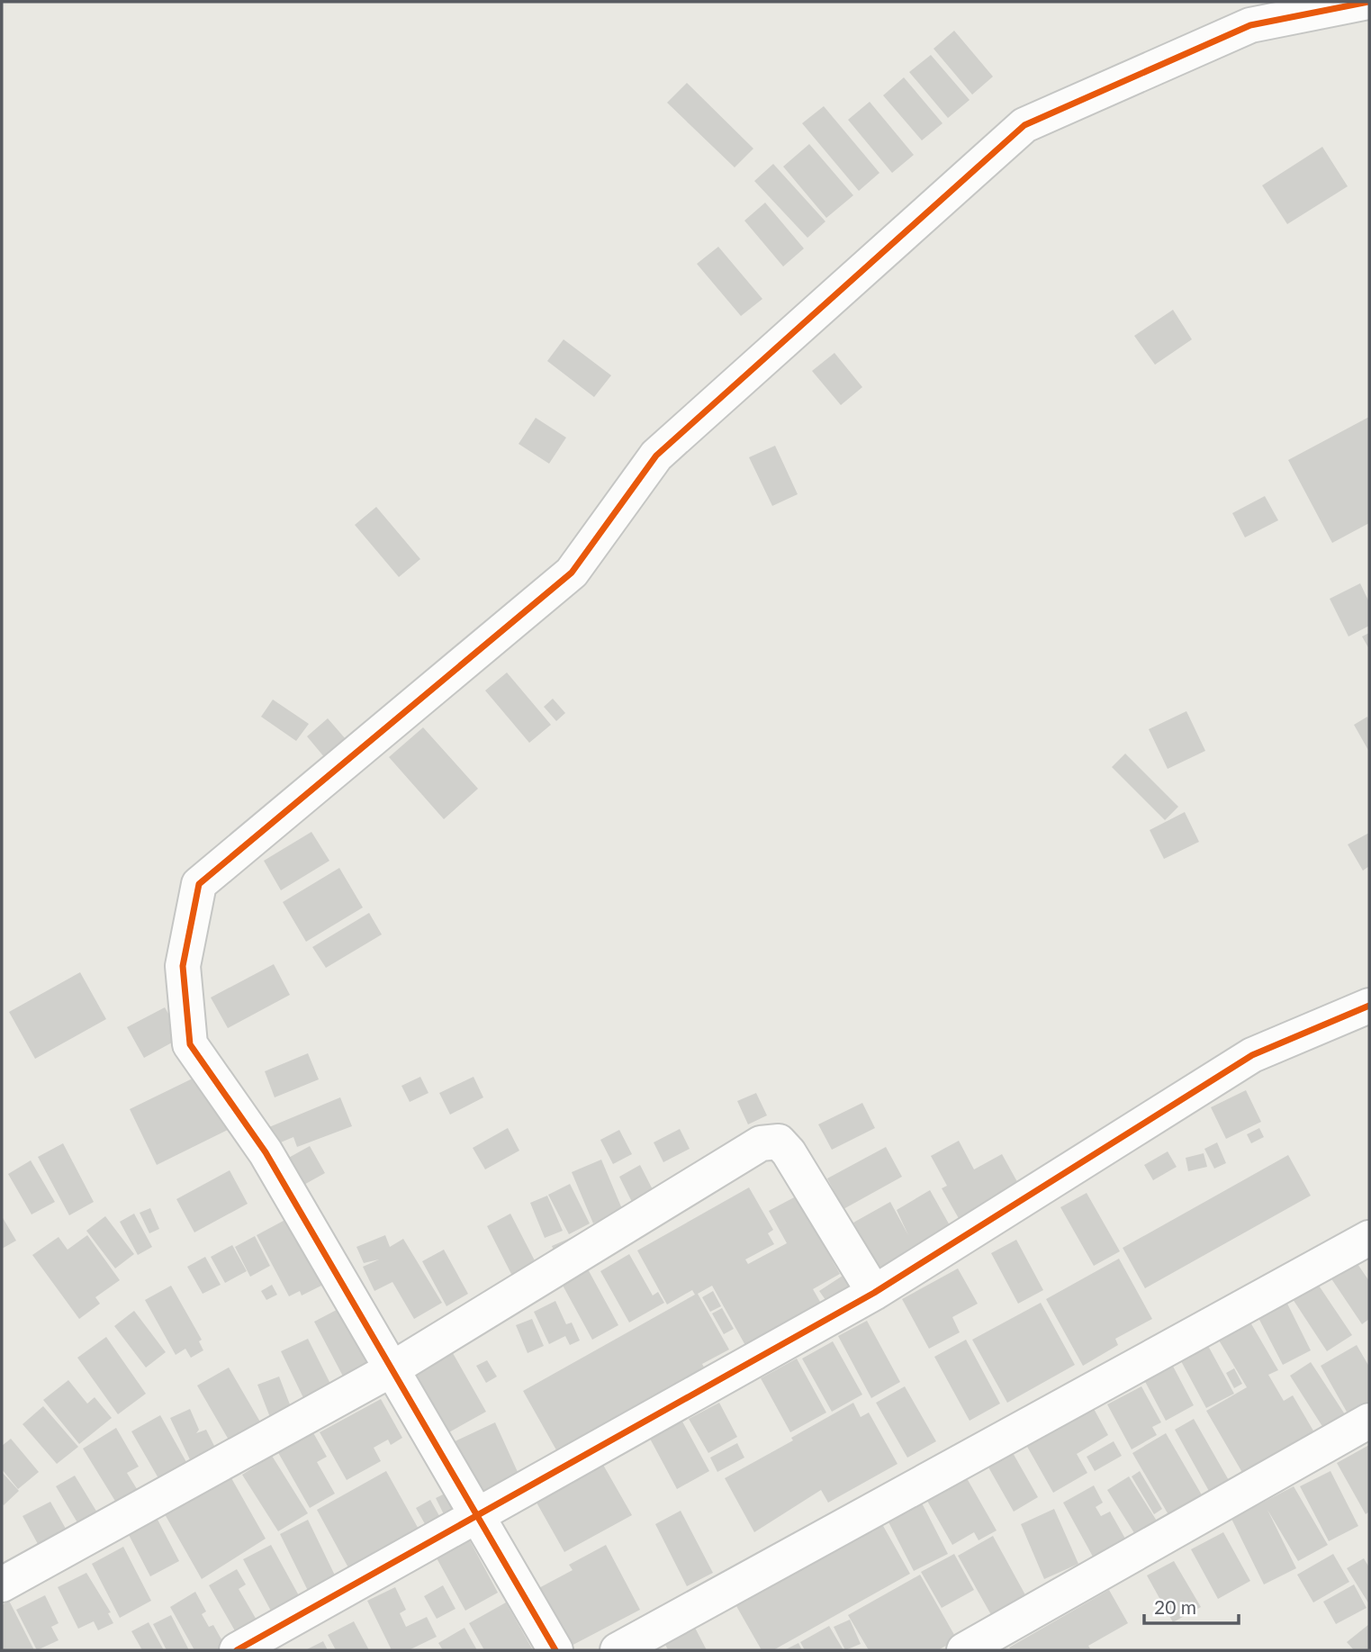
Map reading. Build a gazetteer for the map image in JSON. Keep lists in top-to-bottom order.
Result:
{
  "scale_bar": "20 m"
}
